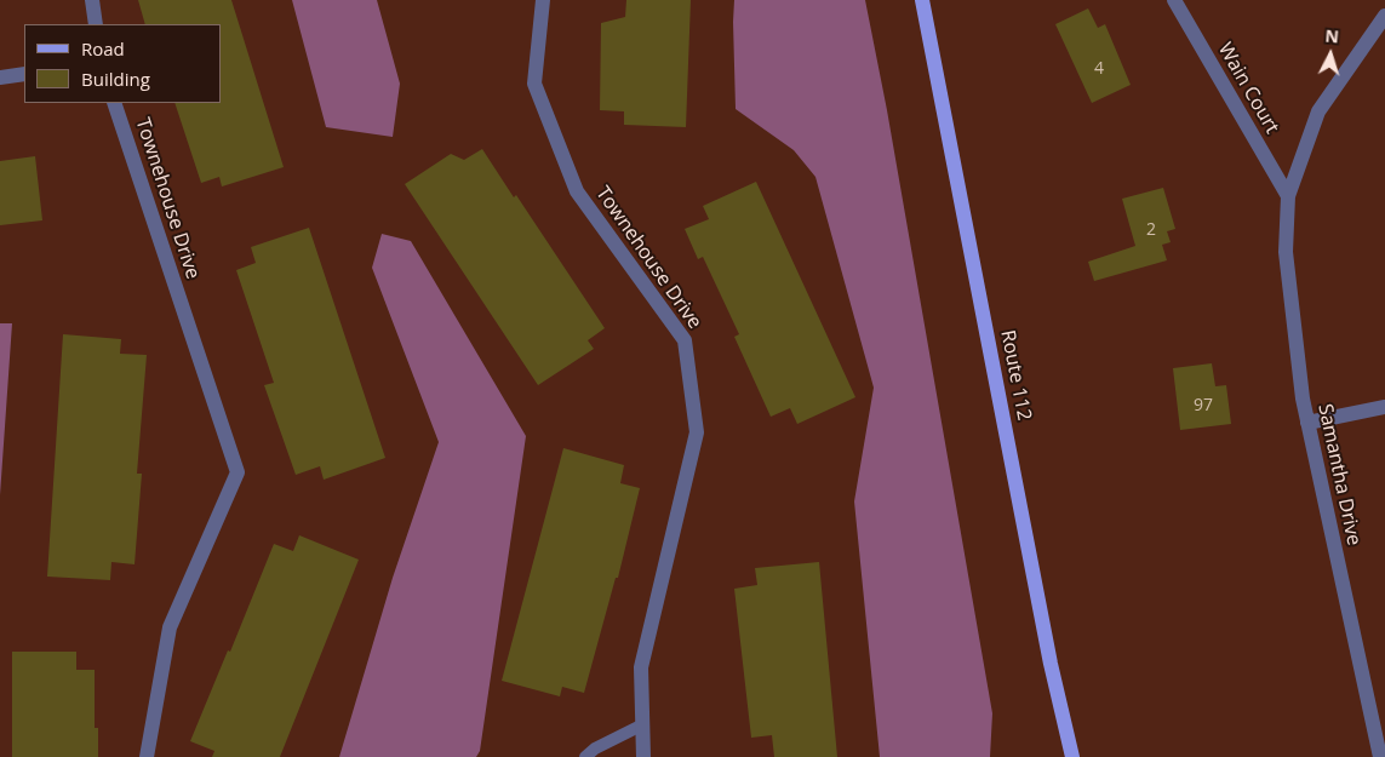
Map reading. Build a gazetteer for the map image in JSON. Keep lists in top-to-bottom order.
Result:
{
  "streets": {
    "main road": ["Route 112"],
    "street": ["Wain Court", "Townehouse Drive", "Samantha Drive"]
  },
  "crossings": [
    ["Wain Court", "Samantha Drive"]
  ],
  "house_numbers": ["4", "2", "97"],
  "legend": ["Road", "Building"],
  "north": "top"
}
